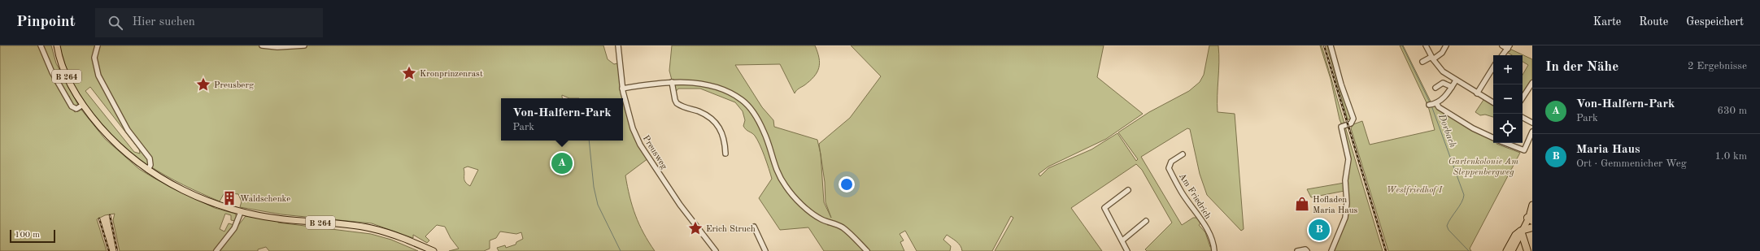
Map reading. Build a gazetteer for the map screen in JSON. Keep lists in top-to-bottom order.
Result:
{
  "streets": {
    "main road": ["B 264"],
    "street": ["Preusweg", "Am Friedrich"]
  },
  "water": ["Dorbach"],
  "parks": ["Gartenkolonie Am Steppenbergweg", "Westfriedhof I"],
  "places": {
    "place": ["Kronprinzenrast", "Preusberg", "Erich Struch"],
    "building": ["Waldschenke"],
    "shop": ["Hofladen Maria Haus"]
  },
  "scale_bar": "100 m",
  "page": {
    "header": "Pinpoint",
    "search": "Hier suchen",
    "nav": ["Karte", "Route", "Gespeichert"],
    "heading": ["In der Nähe", "2 Ergebnisse"],
    "map_buttons": ["+", "−"],
    "list": [
      {
        "mark": "A",
        "name": "Von-Halfern-Park",
        "note": "Park",
        "value": "630 m"
      },
      {
        "mark": "B",
        "name": "Maria Haus",
        "note": "Ort · Gemmenicher Weg",
        "value": "1.0 km"
      }
    ],
    "popup": ["Von-Halfern-Park", "Park"],
    "pins": ["A", "B"],
    "scale": "100 m"
  }
}
